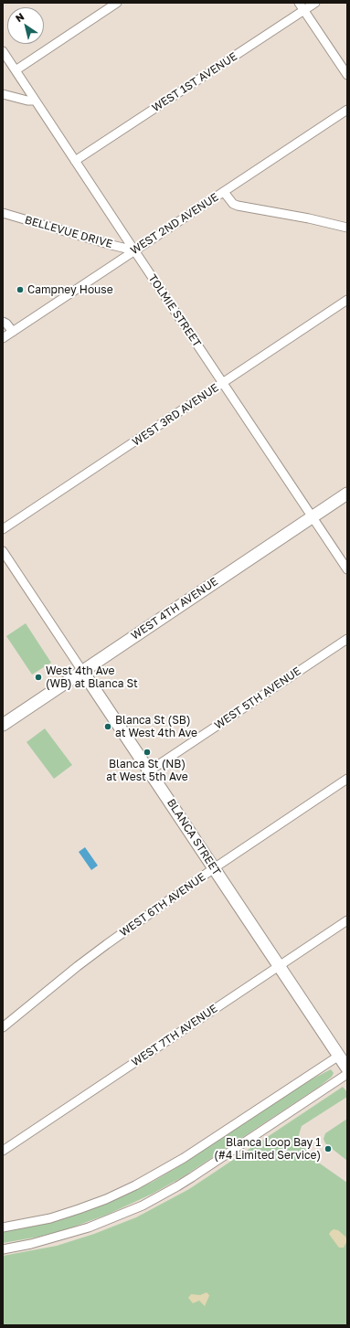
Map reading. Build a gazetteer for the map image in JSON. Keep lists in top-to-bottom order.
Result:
{
  "streets": {
    "main road": ["WEST 4TH AVENUE", "BLANCA STREET"],
    "street": [
      "WEST 1ST AVENUE",
      "WEST 2ND AVENUE",
      "BELLEVUE DRIVE",
      "TOLMIE STREET",
      "WEST 3RD AVENUE",
      "WEST 5TH AVENUE",
      "WEST 6TH AVENUE",
      "WEST 7TH AVENUE"
    ]
  },
  "crossings": [
    ["WEST 1ST AVENUE", "TOLMIE STREET"],
    ["WEST 2ND AVENUE", "BELLEVUE DRIVE"],
    ["WEST 2ND AVENUE", "TOLMIE STREET"],
    ["BELLEVUE DRIVE", "TOLMIE STREET"],
    ["TOLMIE STREET", "WEST 3RD AVENUE"],
    ["TOLMIE STREET", "WEST 4TH AVENUE"],
    ["WEST 4TH AVENUE", "BLANCA STREET"],
    ["WEST 5TH AVENUE", "BLANCA STREET"],
    ["BLANCA STREET", "WEST 6TH AVENUE"],
    ["BLANCA STREET", "WEST 7TH AVENUE"]
  ],
  "places": [
    "Campney House",
    "West 4th Ave (WB) at Blanca St",
    "Blanca St (SB) at West 4th Ave",
    "Blanca St (NB) at West 5th Ave",
    "Blanca Loop Bay 1 (#4 Limited Service)"
  ],
  "north": "top left"
}
